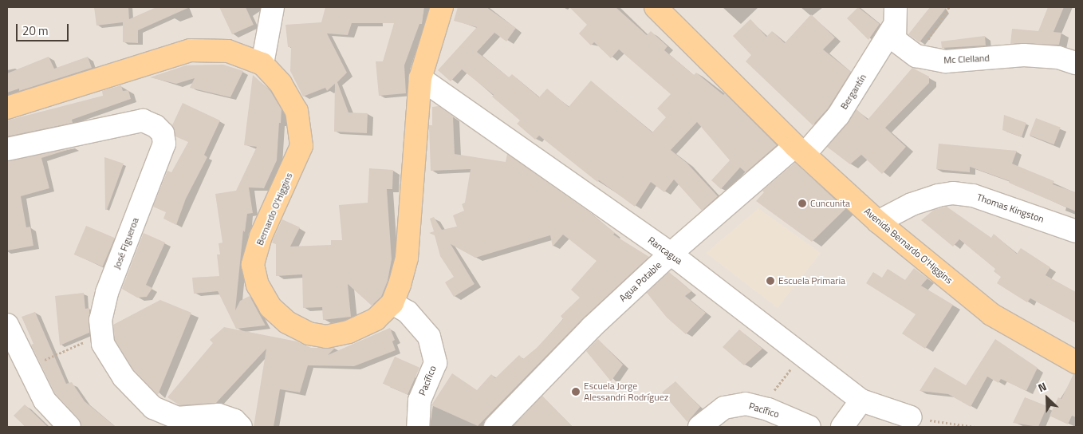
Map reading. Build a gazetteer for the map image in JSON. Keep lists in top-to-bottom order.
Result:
{
  "streets": {
    "main road": ["Bernardo O'Higgins", "Avenida Bernardo O'Higgins"],
    "street": [
      "Mc Clelland",
      "Bergantín",
      "Thomas Kingston",
      "José Figueroa",
      "Rancagua",
      "Agua Potable",
      "Pacífico"
    ]
  },
  "crossings": [
    ["Mc Clelland", "Bergantín"],
    ["Bergantín", "Avenida Bernardo O'Higgins"],
    ["Bergantín", "Agua Potable"],
    ["Thomas Kingston", "Avenida Bernardo O'Higgins"],
    ["Bernardo O'Higgins", "Rancagua"],
    ["Bernardo O'Higgins", "Pacífico"],
    ["Avenida Bernardo O'Higgins", "Agua Potable"],
    ["Rancagua", "Agua Potable"]
  ],
  "places": ["Cuncunita", "Escuela Primaria", "Escuela Jorge Alessandri Rodríguez"],
  "scale_bar": "20 m",
  "north": "top left"
}
